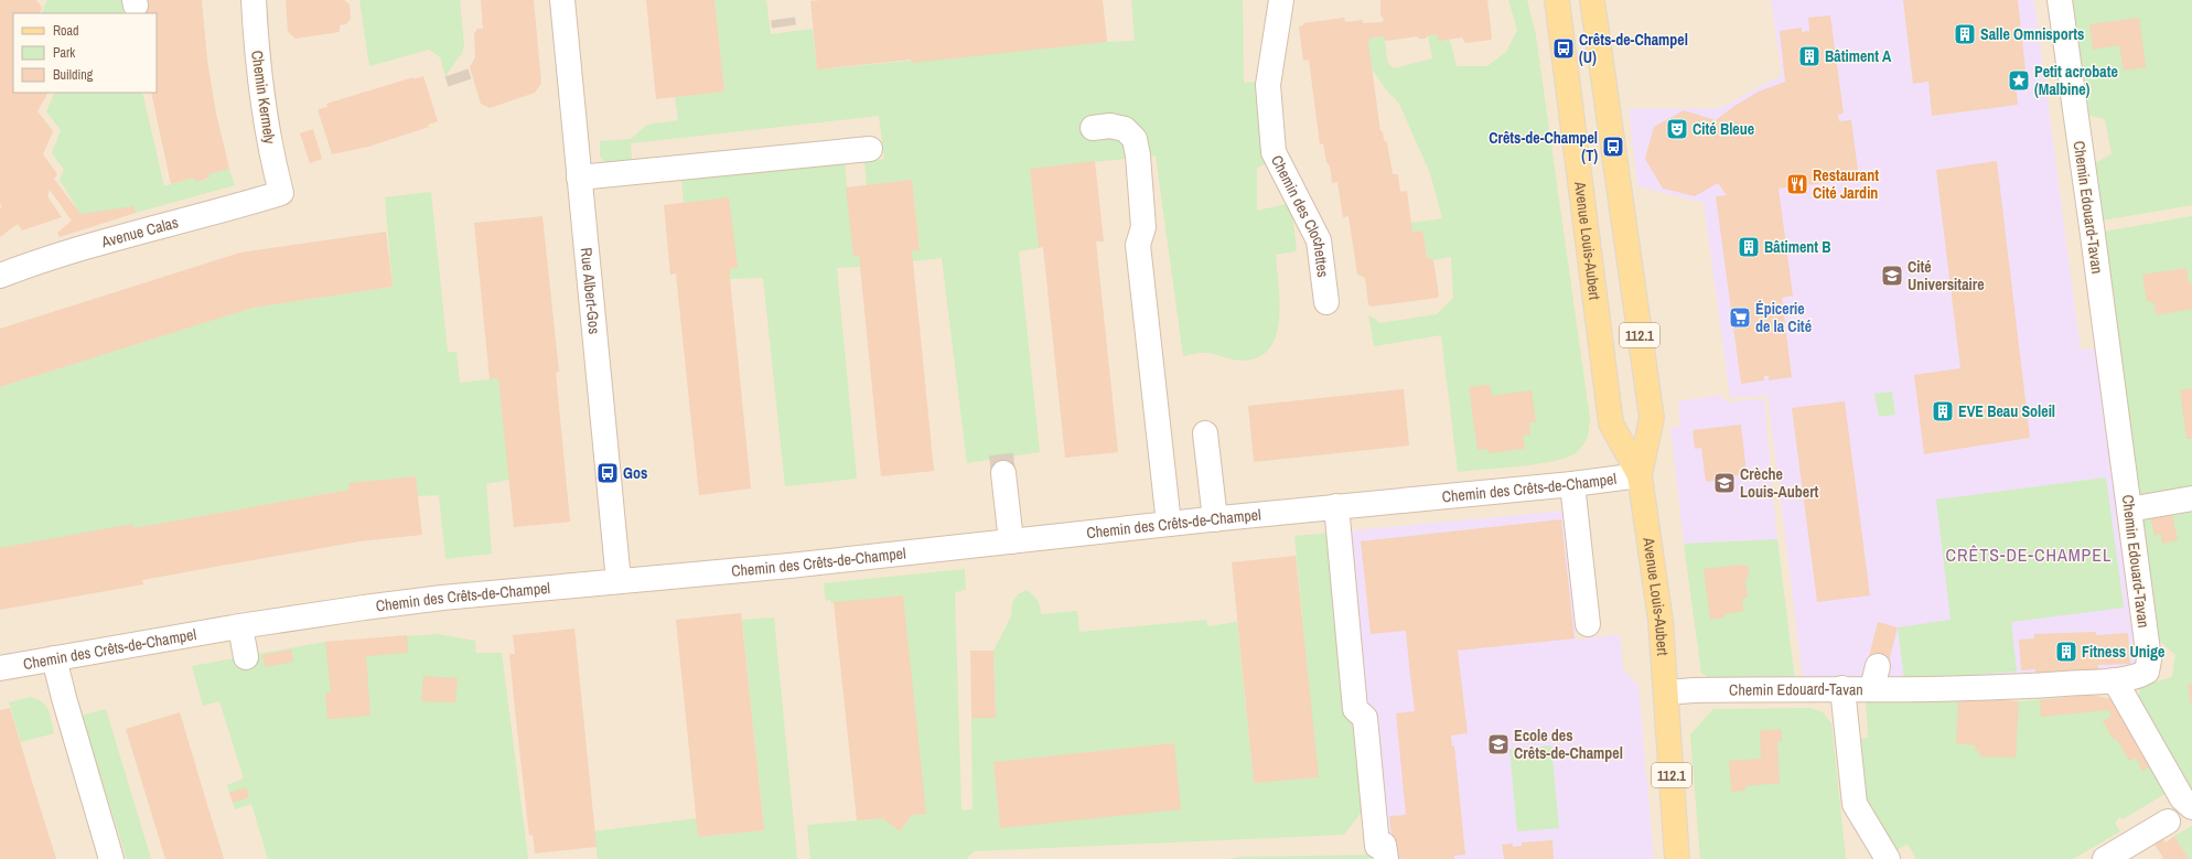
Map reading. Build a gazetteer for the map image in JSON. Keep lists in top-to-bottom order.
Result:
{
  "streets": {
    "main road": ["Avenue Louis-Aubert", "112.1"],
    "street": [
      "Chemin Kermely",
      "Chemin Edouard-Tavan",
      "Chemin des Clochettes",
      "Avenue Calas",
      "Rue Albert-Gos",
      "Chemin des Crêts-de-Champel"
    ]
  },
  "crossings": [
    ["Chemin Kermely", "Avenue Calas"],
    ["Chemin Edouard-Tavan", "Avenue Louis-Aubert"],
    ["Chemin Edouard-Tavan", "112.1"],
    ["Avenue Louis-Aubert", "112.1"],
    ["Avenue Louis-Aubert", "Chemin des Crêts-de-Champel"],
    ["Rue Albert-Gos", "Chemin des Crêts-de-Champel"]
  ],
  "districts": ["CRÊTS-DE-CHAMPEL"],
  "places": {
    "building": [
      "Salle Omnisports",
      "Bâtiment A",
      "Bâtiment B",
      "EVE Beau Soleil",
      "Fitness Unige"
    ],
    "bus stop": ["Crêts-de-Champel (U)", "Crêts-de-Champel (T)", "Gos"],
    "place": ["Petit acrobate (Malbine)"],
    "theatre": ["Cité Bleue"],
    "restaurant": ["Restaurant Cité Jardin"],
    "school or university": ["Cité Universitaire", "Crèche Louis-Aubert", "Ecole des Crêts-de-Champel"],
    "supermarket": ["Épicerie de la Cité"]
  },
  "legend": ["Road", "Park", "Building"]
}
